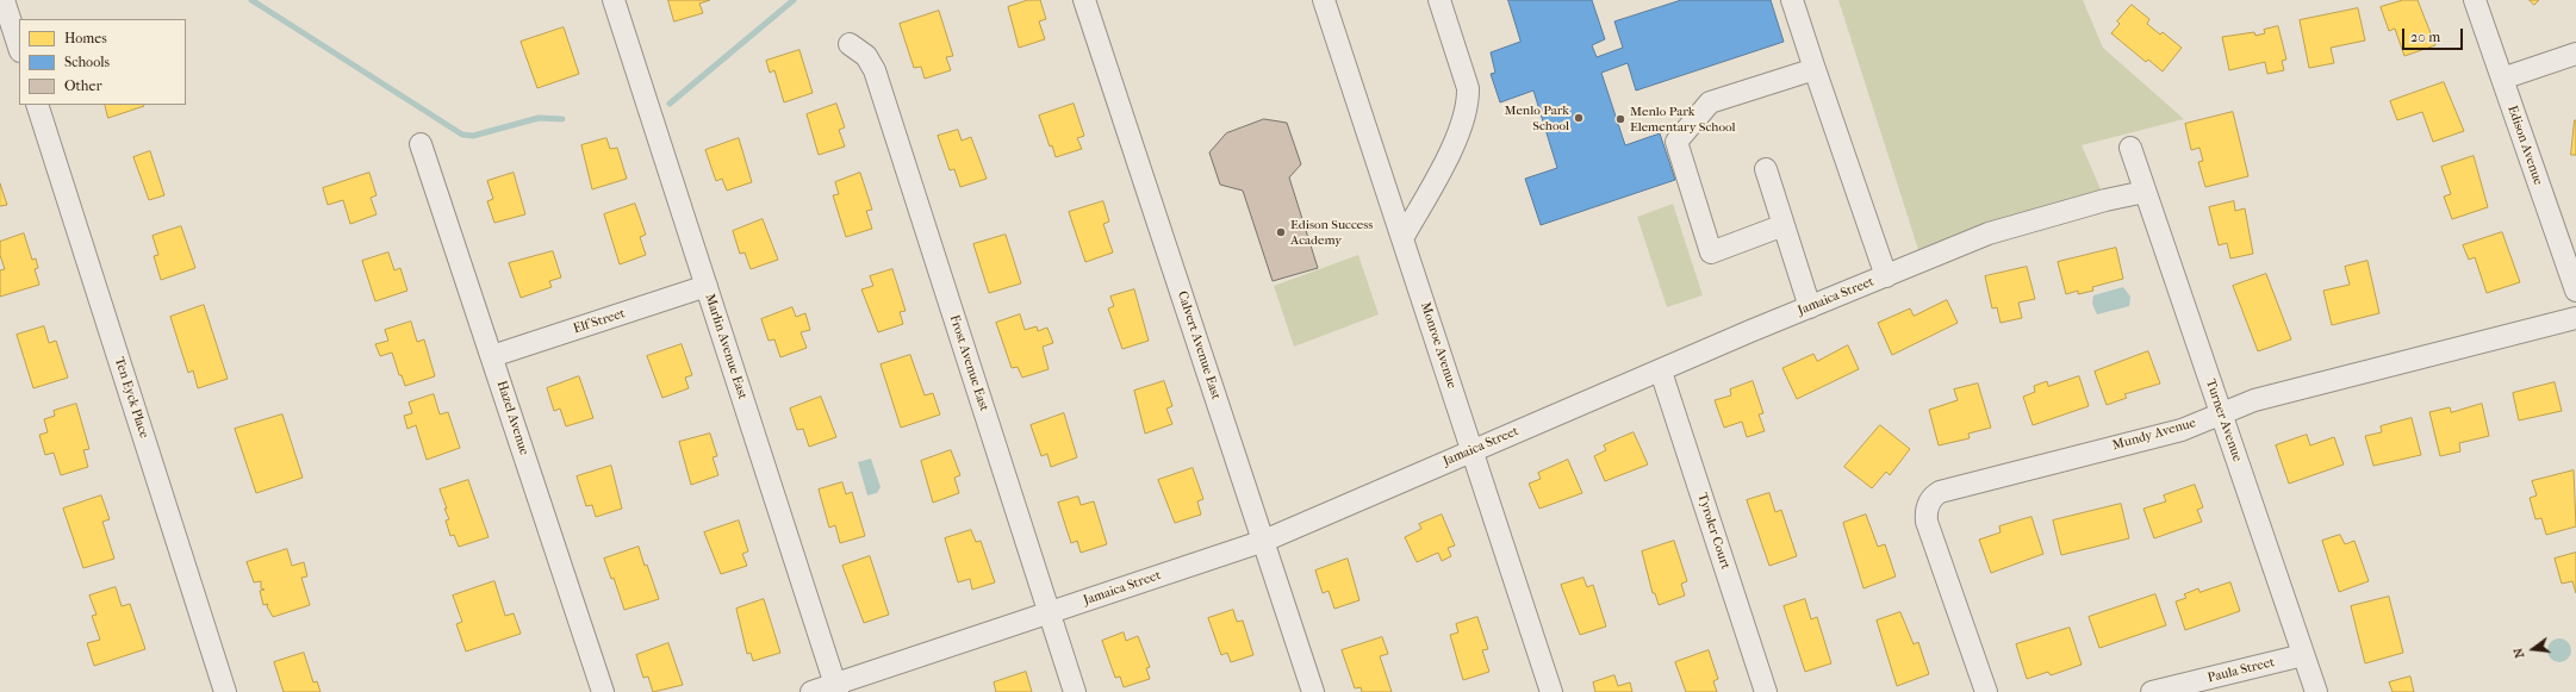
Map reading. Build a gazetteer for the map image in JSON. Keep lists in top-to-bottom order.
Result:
{
  "streets": {
    "street": [
      "Edison Avenue",
      "Jamaica Street",
      "Elf Street",
      "Calvert Avenue East",
      "Monroe Avenue",
      "Marlin Avenue East",
      "Frost Avenue East",
      "Ten Eyck Place",
      "Hazel Avenue",
      "Turner Avenue",
      "Mundy Avenue",
      "Tyroler Court",
      "Paula Street"
    ]
  },
  "crossings": [
    ["Jamaica Street", "Calvert Avenue East"],
    ["Jamaica Street", "Monroe Avenue"],
    ["Jamaica Street", "Marlin Avenue East"],
    ["Jamaica Street", "Frost Avenue East"],
    ["Jamaica Street", "Turner Avenue"],
    ["Jamaica Street", "Tyroler Court"],
    ["Elf Street", "Marlin Avenue East"],
    ["Elf Street", "Hazel Avenue"],
    ["Turner Avenue", "Mundy Avenue"],
    ["Turner Avenue", "Paula Street"]
  ],
  "places": ["Menlo Park School", "Menlo Park Elementary School", "Edison Success Academy"],
  "legend": ["Homes", "Schools", "Other"],
  "scale_bar": "20 m",
  "north": "left"
}
